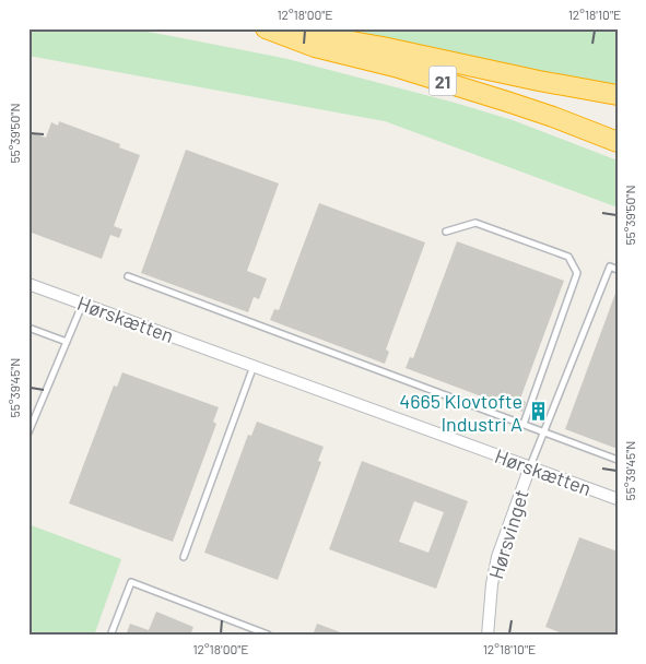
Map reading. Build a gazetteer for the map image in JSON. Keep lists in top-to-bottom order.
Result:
{
  "streets": {
    "highway": ["21"],
    "street": ["Hørskætten", "Hørsvinget"]
  },
  "crossings": [
    ["Hørskætten", "Hørsvinget"]
  ],
  "places": {
    "building": ["4665 Klovtofte Industri A"]
  },
  "coordinates": [
    "12°18'00\"E",
    "12°18'10\"E",
    "55°39'50\"N",
    "55°39'45\"N"
  ]
}
